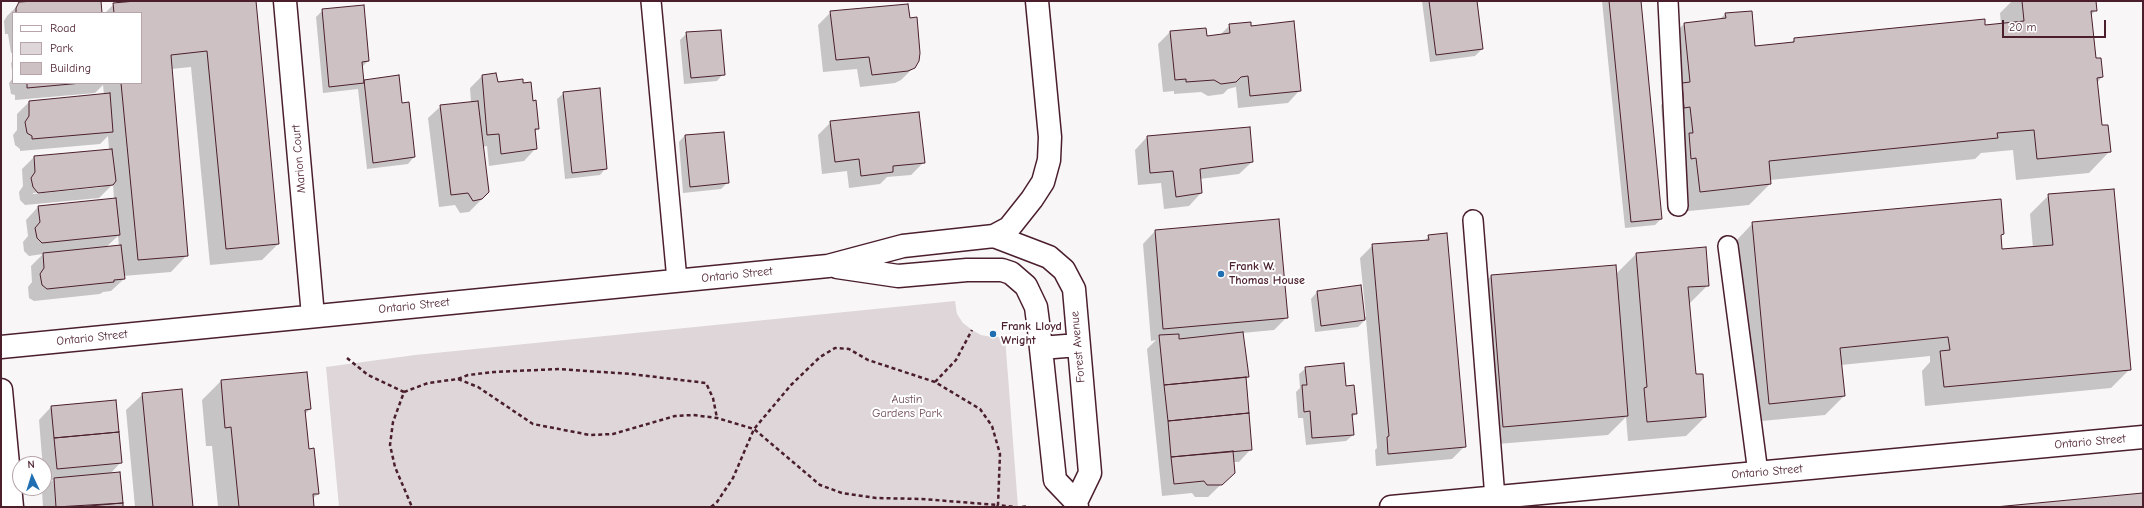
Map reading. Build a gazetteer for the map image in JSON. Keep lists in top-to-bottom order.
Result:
{
  "streets": {
    "street": ["Marion Court", "Ontario Street", "Forest Avenue"]
  },
  "crossings": [
    ["Marion Court", "Ontario Street"],
    ["Ontario Street", "Forest Avenue"]
  ],
  "parks": ["Austin Gardens Park"],
  "places": ["Frank W. Thomas House", "Frank Lloyd Wright"],
  "legend": ["Road", "Park", "Building"],
  "scale_bar": "20 m",
  "north": "top"
}
